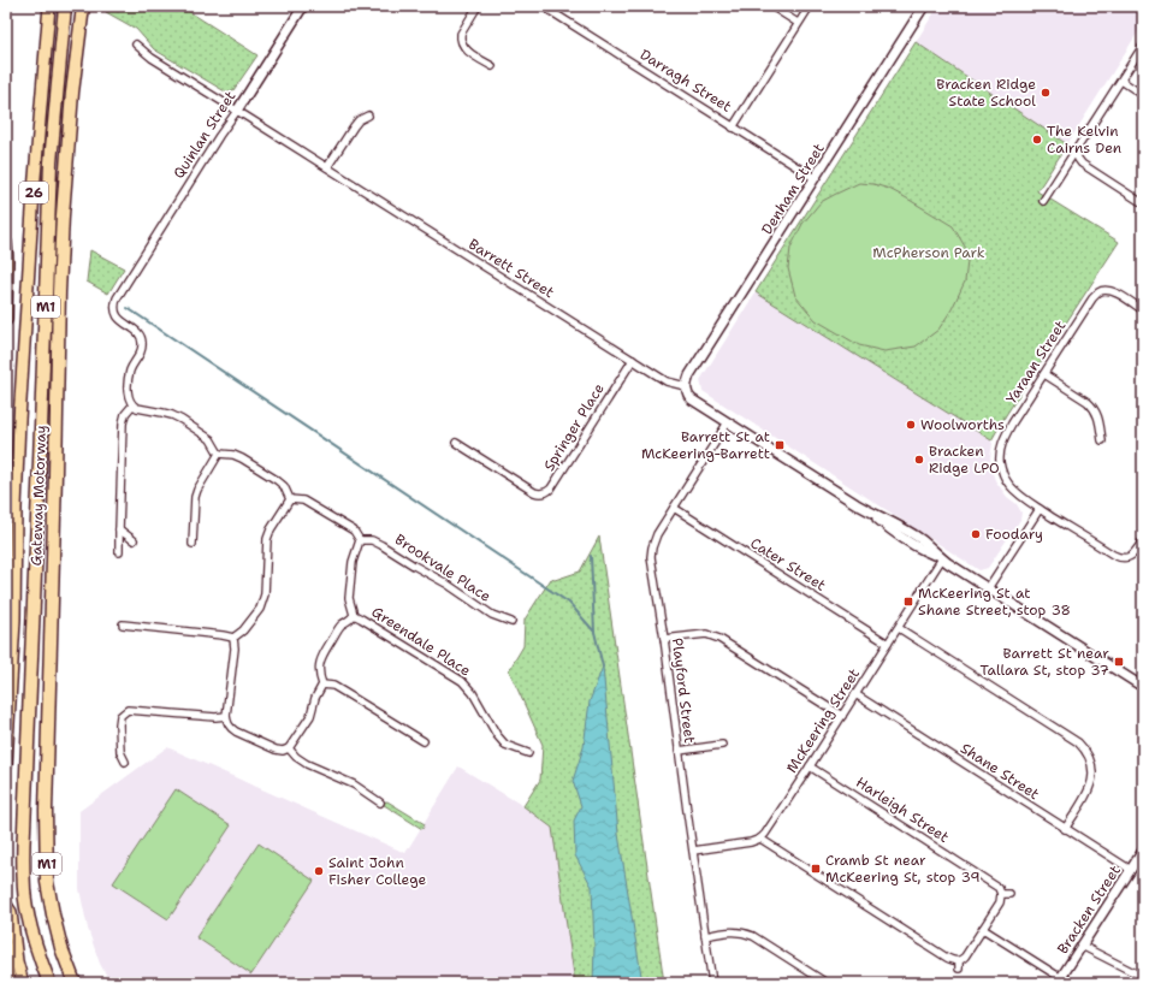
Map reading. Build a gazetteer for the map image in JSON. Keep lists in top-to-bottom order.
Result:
{
  "streets": {
    "highway": ["26", "M1", "Gateway Motorway"],
    "street": [
      "Darragh Street",
      "Quinlan Street",
      "Denham Street",
      "Barrett Street",
      "Yaraan Street",
      "Springer Place",
      "Cater Street",
      "Brookvale Place",
      "Greendale Place",
      "Playford Street",
      "McKeering Street",
      "Shane Street",
      "Harleigh Street",
      "Bracken Street"
    ]
  },
  "crossings": [
    ["Darragh Street", "Denham Street"],
    ["Quinlan Street", "Barrett Street"],
    ["Denham Street", "Barrett Street"],
    ["Barrett Street", "Springer Place"],
    ["Cater Street", "Playford Street"],
    ["Cater Street", "McKeering Street"],
    ["McKeering Street", "Shane Street"],
    ["McKeering Street", "Harleigh Street"],
    ["Shane Street", "Bracken Street"]
  ],
  "parks": ["McPherson Park"],
  "places": {
    "other": [
      "Bracken Ridge State School",
      "The Kelvin Cairns Den",
      "Woolworths",
      "Bracken Ridge LPO",
      "Foodary",
      "Saint John Fisher College"
    ],
    "transit": [
      "Barrett St at McKeering-Barrett",
      "McKeering St at Shane Street, stop 38",
      "Barrett St near Tallara St, stop 37",
      "Cramb St near McKeering St, stop 39"
    ]
  }
}
